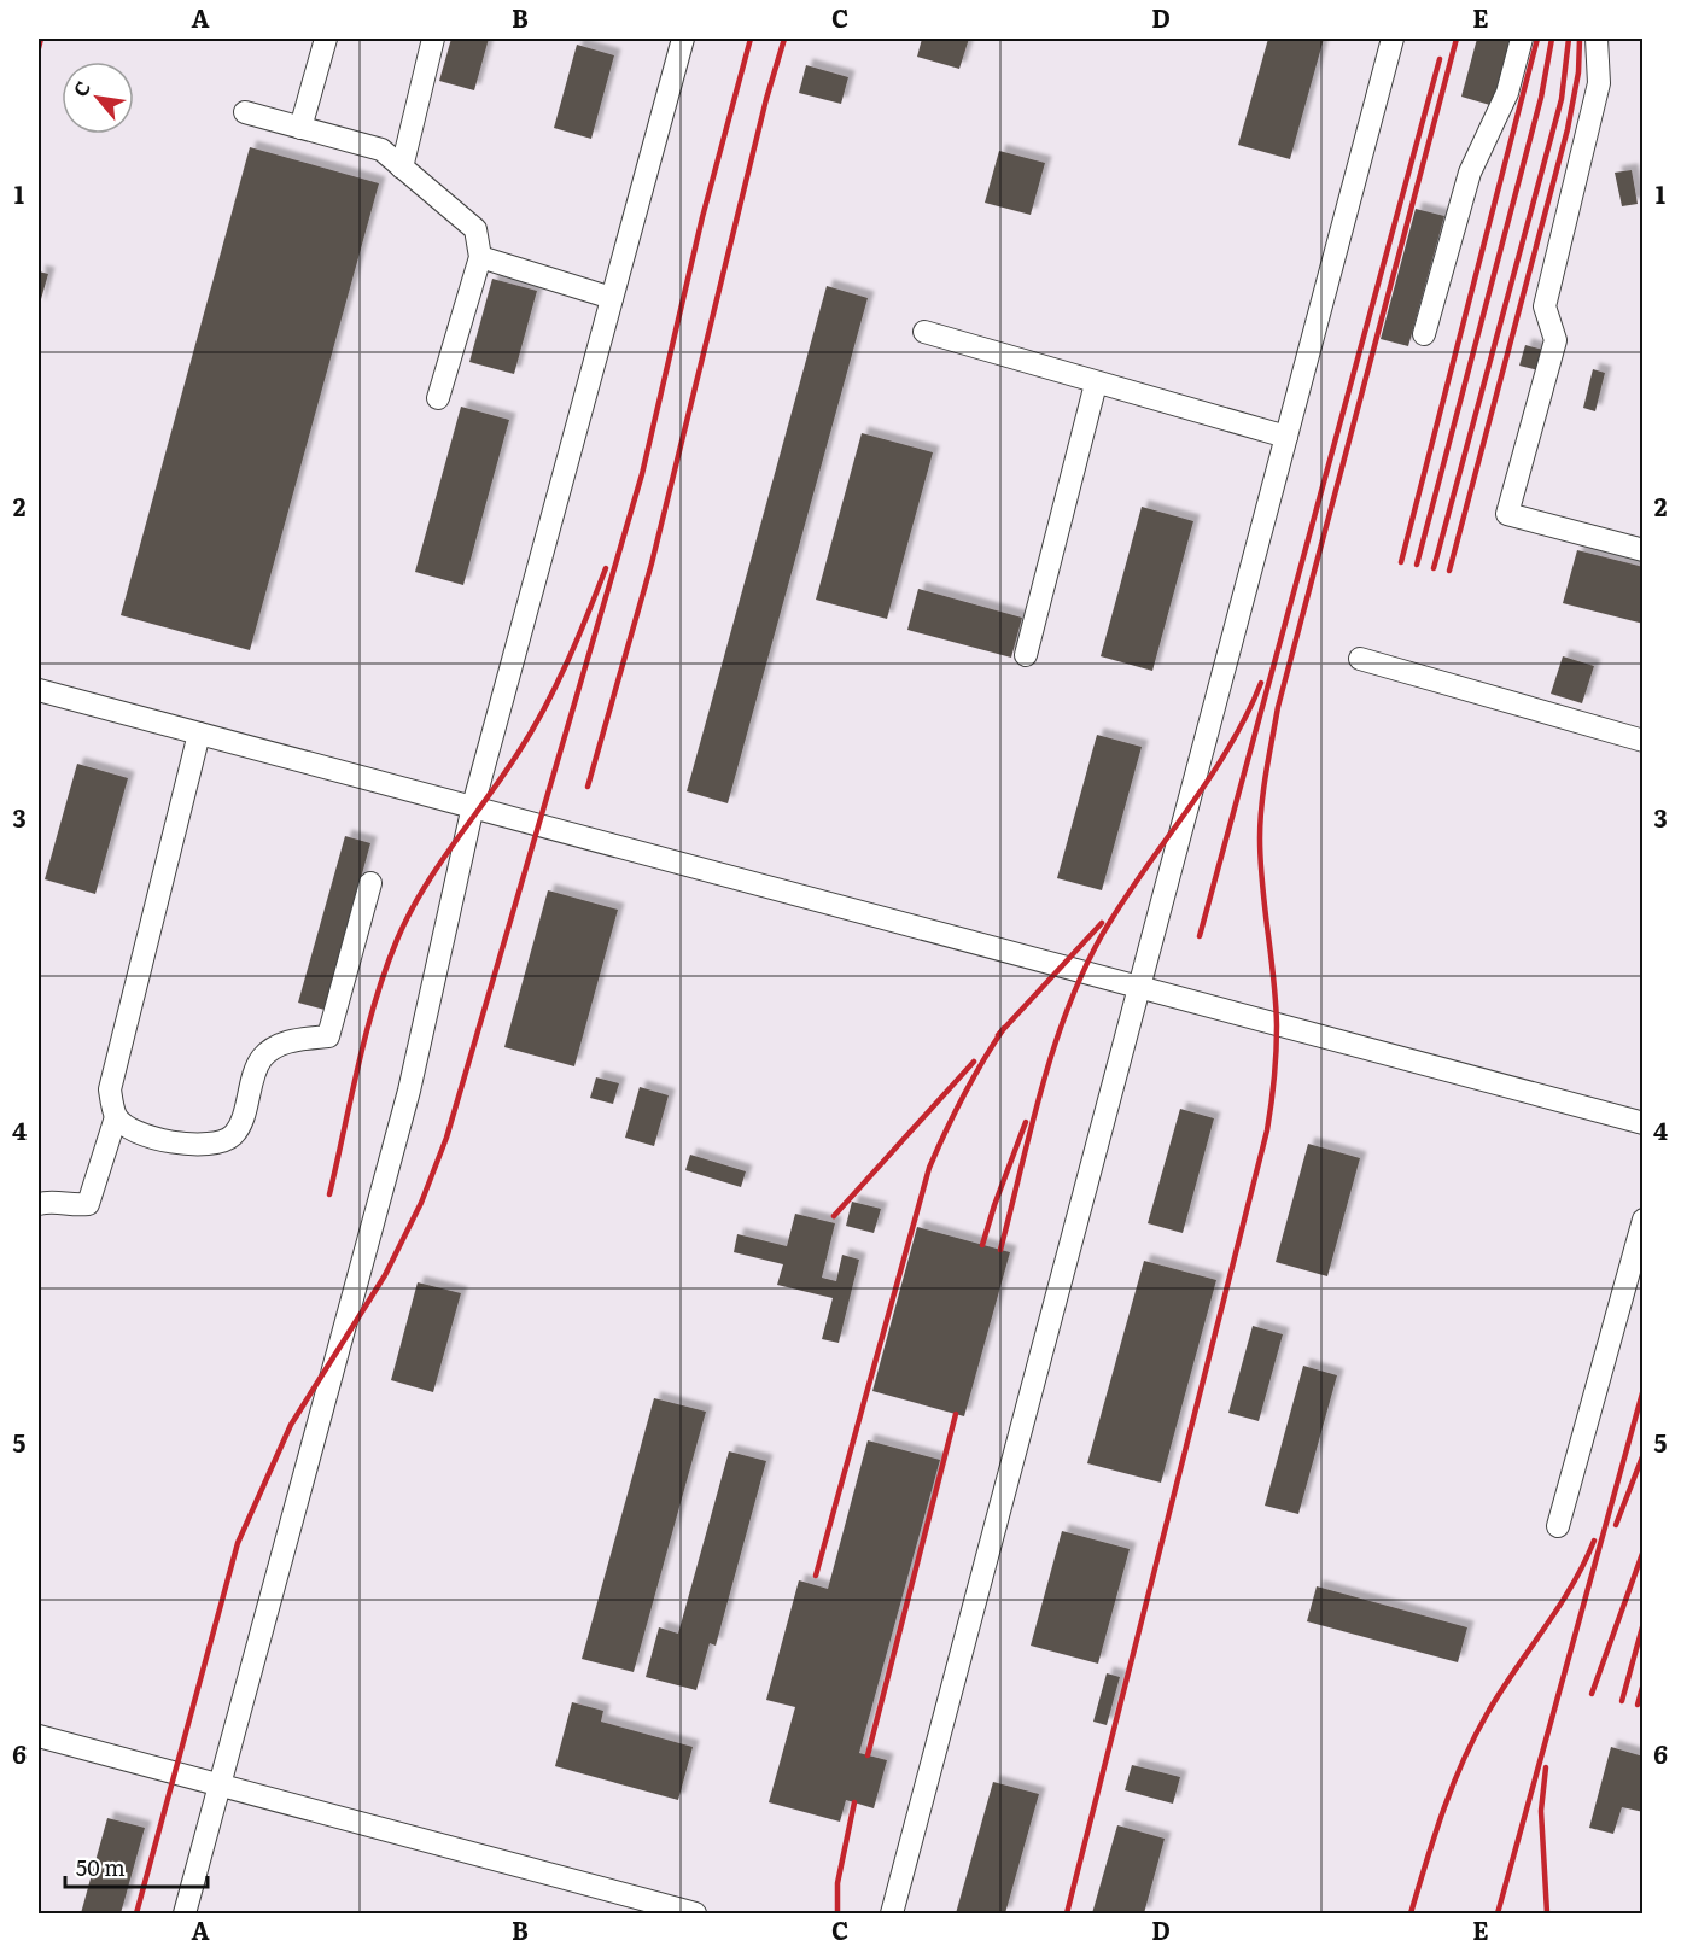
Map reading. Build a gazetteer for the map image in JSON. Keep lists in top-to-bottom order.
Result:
{
  "scale_bar": "50 m",
  "north": "top left",
  "grid": {
    "columns": [
      "A",
      "B",
      "C",
      "D",
      "E"
    ],
    "rows": [
      "1",
      "2",
      "3",
      "4",
      "5",
      "6"
    ]
  }
}
